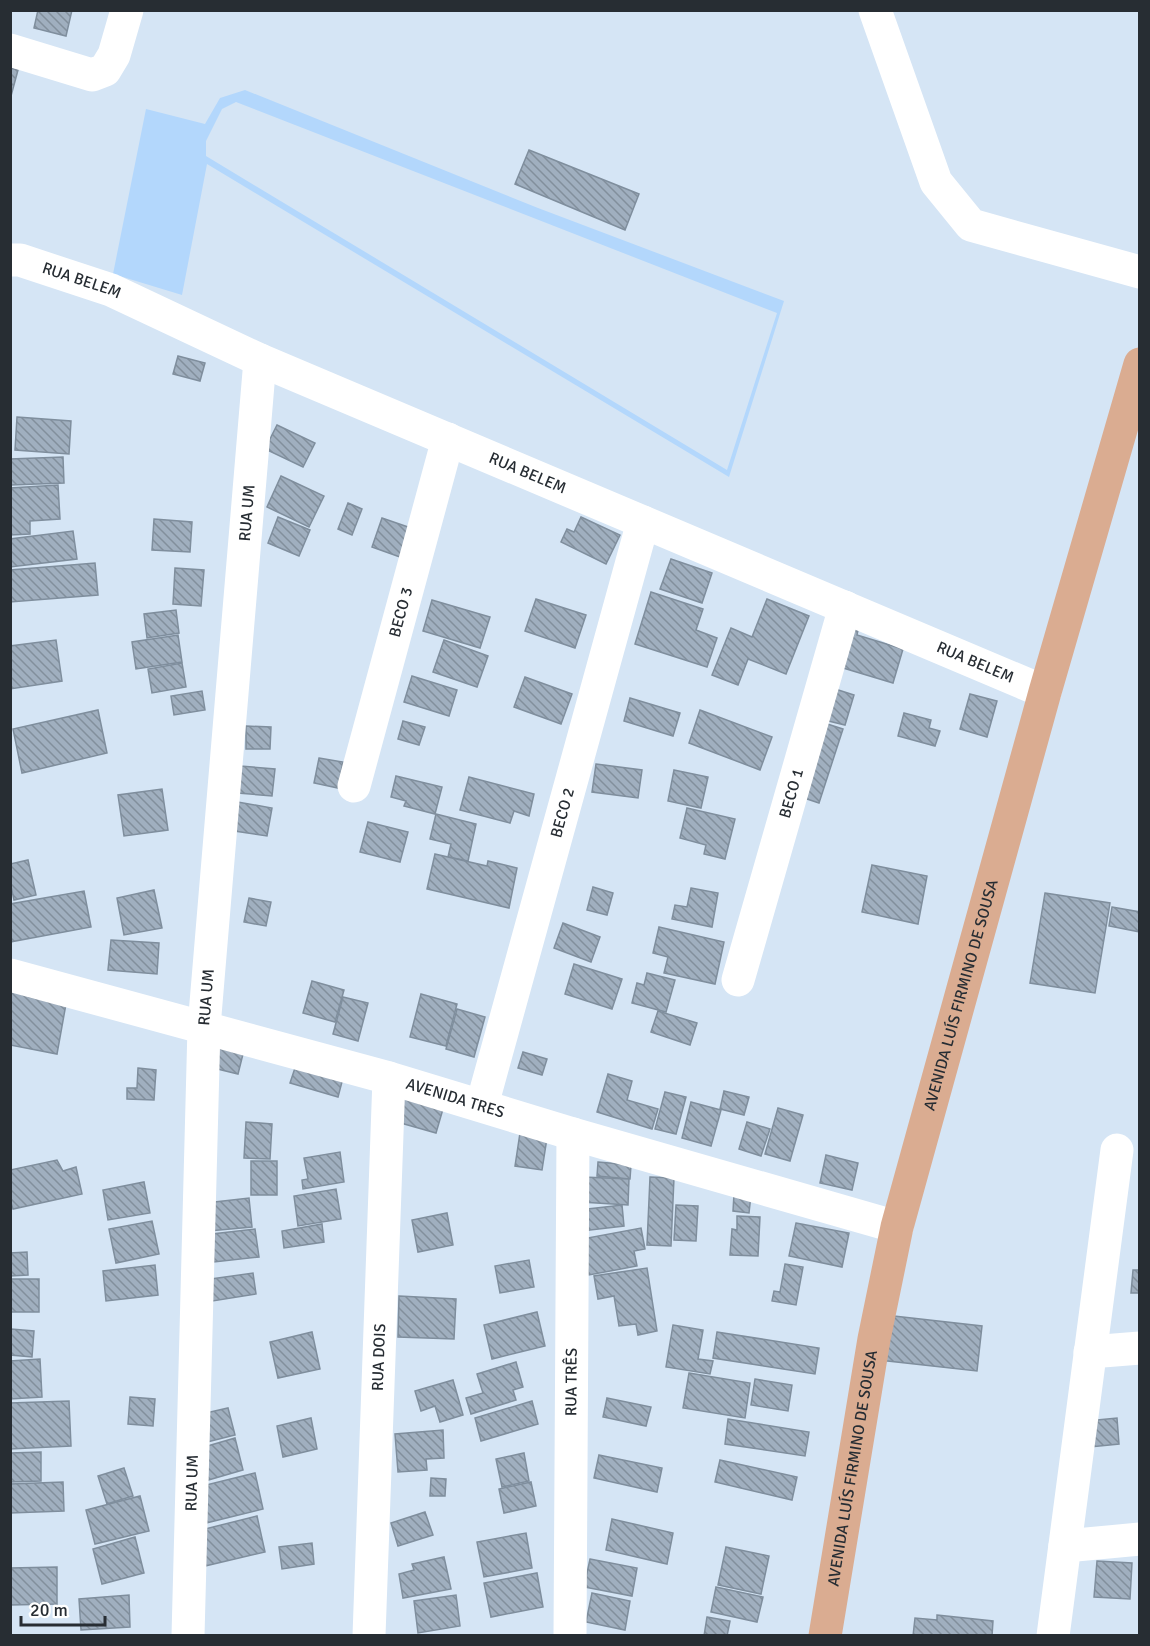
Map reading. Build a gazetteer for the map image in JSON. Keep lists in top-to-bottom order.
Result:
{
  "streets": {
    "main road": ["AVENIDA LUÍS FIRMINO DE SOUSA"],
    "street": [
      "RUA BELEM",
      "RUA UM",
      "BECO 3",
      "BECO 1",
      "BECO 2",
      "AVENIDA TRES",
      "RUA DOIS",
      "RUA TRÊS"
    ]
  },
  "crossings": [
    ["RUA BELEM", "RUA UM"],
    ["RUA BELEM", "BECO 3"],
    ["RUA BELEM", "BECO 1"],
    ["RUA BELEM", "BECO 2"],
    ["RUA BELEM", "AVENIDA LUÍS FIRMINO DE SOUSA"],
    ["RUA UM", "AVENIDA TRES"],
    ["BECO 2", "AVENIDA TRES"],
    ["AVENIDA LUÍS FIRMINO DE SOUSA", "AVENIDA TRES"],
    ["AVENIDA TRES", "RUA DOIS"],
    ["AVENIDA TRES", "RUA TRÊS"]
  ],
  "scale_bar": "20 m"
}
